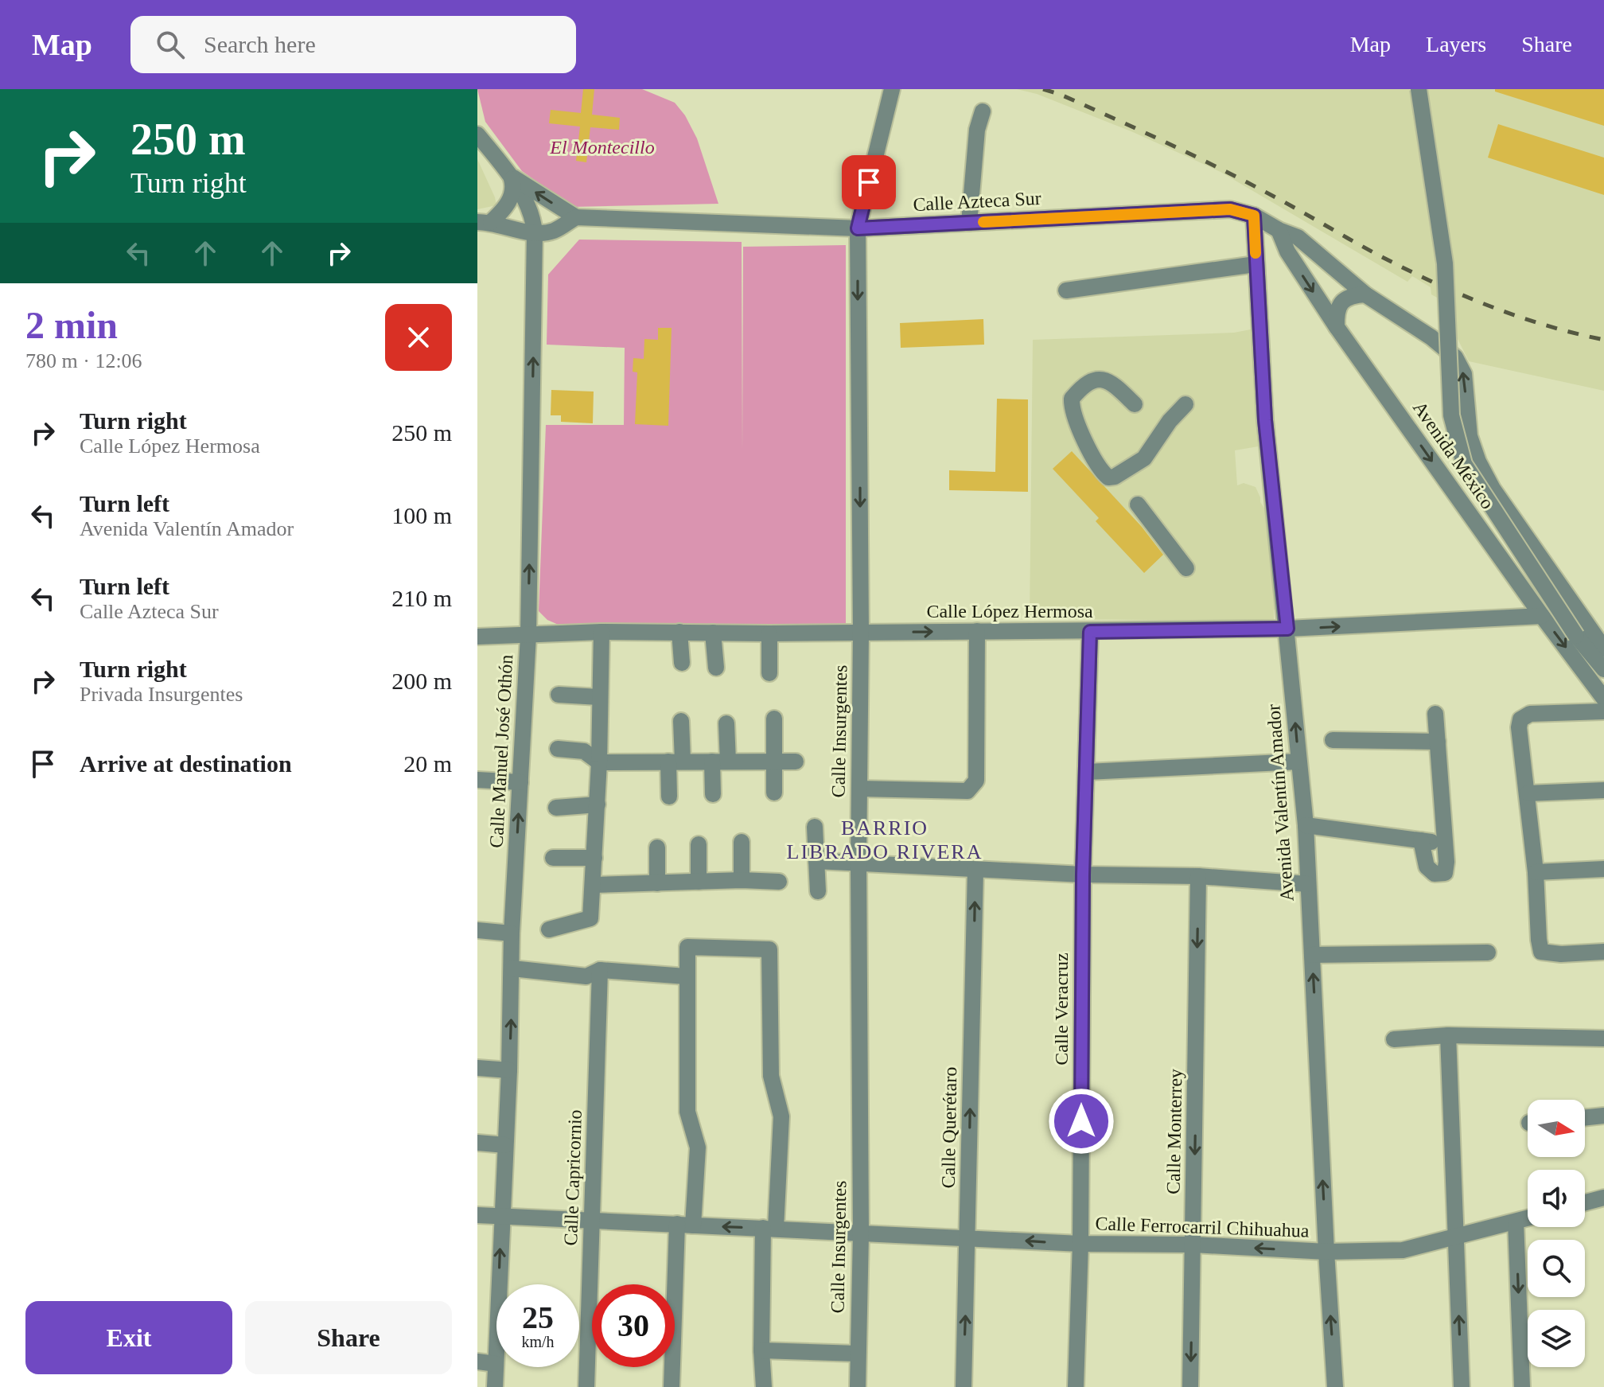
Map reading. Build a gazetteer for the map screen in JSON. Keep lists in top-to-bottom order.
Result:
{
  "streets": {
    "street": [
      "Calle Azteca Sur",
      "Avenida México",
      "Calle López Hermosa",
      "Calle Insurgentes",
      "Calle Manuel José Othón",
      "Avenida Valentín Amador",
      "Calle Veracruz",
      "Calle Querétaro",
      "Calle Monterrey",
      "Calle Capricornio",
      "Calle Ferrocarril Chihuahua"
    ]
  },
  "crossings": [
    ["Calle Azteca Sur", "Avenida México"],
    ["Calle Azteca Sur", "Calle Insurgentes"],
    ["Calle Azteca Sur", "Avenida Valentín Amador"],
    ["Avenida México", "Calle López Hermosa"],
    ["Avenida México", "Avenida Valentín Amador"],
    ["Calle López Hermosa", "Calle Insurgentes"],
    ["Calle López Hermosa", "Calle Manuel José Othón"],
    ["Calle López Hermosa", "Avenida Valentín Amador"],
    ["Calle López Hermosa", "Calle Veracruz"],
    ["Calle Insurgentes", "Calle Ferrocarril Chihuahua"],
    ["Calle Manuel José Othón", "Calle Ferrocarril Chihuahua"],
    ["Avenida Valentín Amador", "Calle Ferrocarril Chihuahua"],
    ["Calle Veracruz", "Calle Ferrocarril Chihuahua"],
    ["Calle Querétaro", "Calle Ferrocarril Chihuahua"],
    ["Calle Monterrey", "Calle Ferrocarril Chihuahua"],
    ["Calle Capricornio", "Calle Ferrocarril Chihuahua"]
  ],
  "one_way": ["Calle Manuel José Othón", "Calle Querétaro", "Calle Monterrey"],
  "districts": ["BARRIO LIBRADO RIVERA"],
  "parks": ["El Montecillo"],
  "north": "right",
  "page": {
    "header": "Map",
    "search": "Search here",
    "nav": ["Map", "Layers", "Share"],
    "turn": ["250 m", "Turn right"],
    "heading": ["2 min", "780 m · 12:06"],
    "list": [
      {
        "name": "Turn right",
        "note": "Calle López Hermosa",
        "value": "250 m"
      },
      {
        "name": "Turn left",
        "note": "Avenida Valentín Amador",
        "value": "100 m"
      },
      {
        "name": "Turn left",
        "note": "Calle Azteca Sur",
        "value": "210 m"
      },
      {
        "name": "Turn right",
        "note": "Privada Insurgentes",
        "value": "200 m"
      },
      {
        "name": "Arrive at destination",
        "value": "20 m"
      }
    ],
    "speed": "25 km/h",
    "limit": "30",
    "buttons": ["Exit", "Share"]
  }
}
